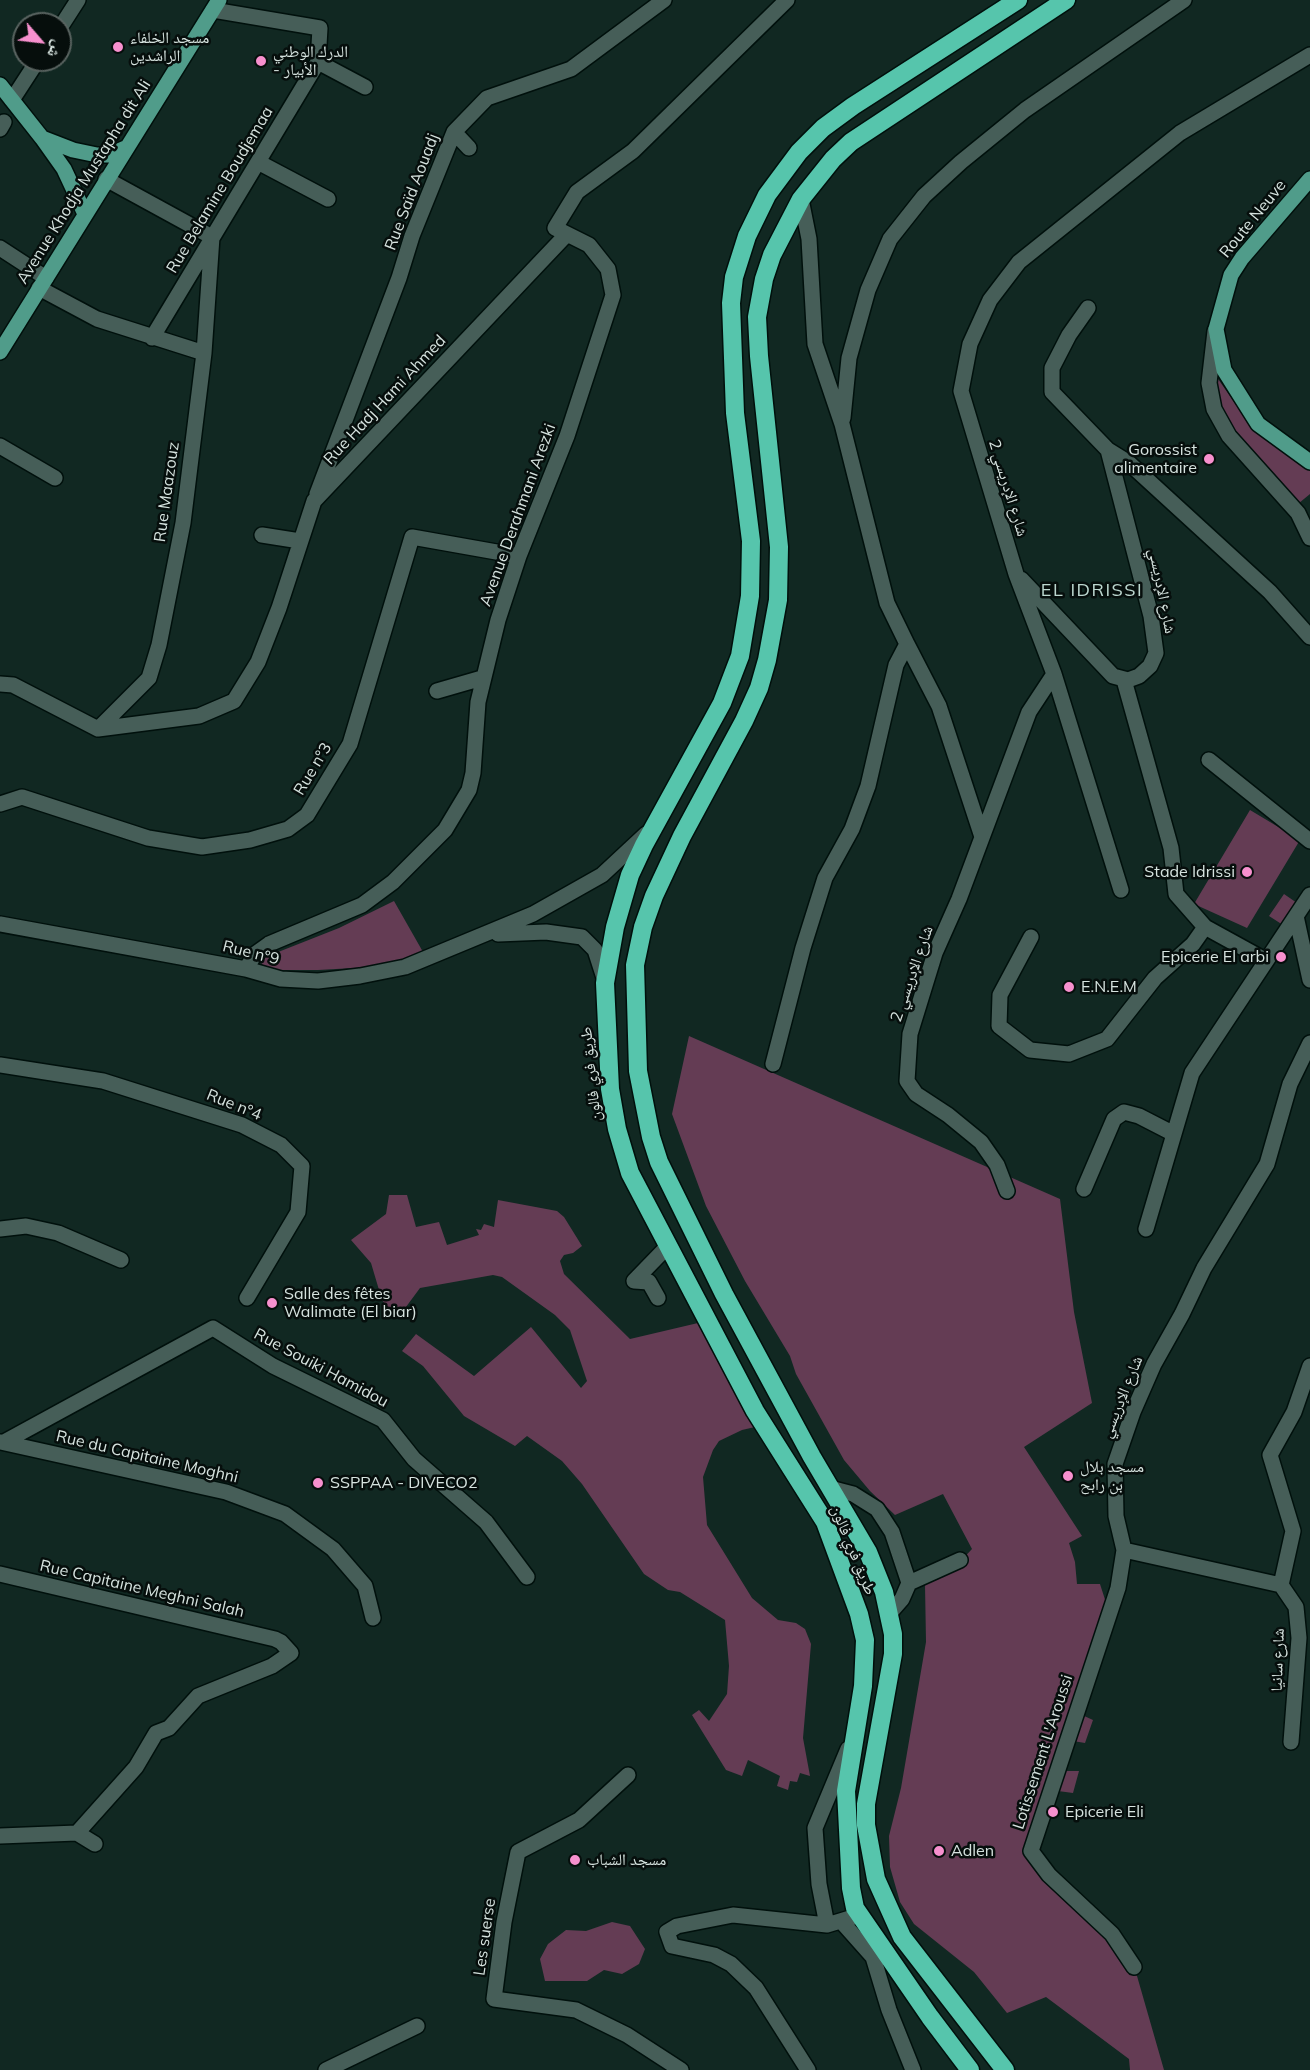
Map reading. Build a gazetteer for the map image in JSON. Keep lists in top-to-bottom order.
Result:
{
  "streets": {
    "highway": ["طريق فري فالون"],
    "main road": ["Avenue Khodja Mustapha dit Ali", "Route Neuve"],
    "street": [
      "Rue Belamine Boudjemaa",
      "Rue Saïd Aouadj",
      "Rue Hadj Hami Ahmed",
      "شارع الإدريسي 2",
      "Rue Maazouz",
      "Avenue Derahmani Arezki",
      "شارع الإدريسي",
      "Rue n°3",
      "Rue n°9",
      "Rue n°4",
      "Rue Souiki Hamidou",
      "Rue du Capitaine Moghni",
      "Rue Capitaine Meghni Salah",
      "شارع سانيا",
      "Lotissement L'Aroussi",
      "Les suerse"
    ]
  },
  "crossings": [
    ["Rue Belamine Boudjemaa", "Rue Maazouz"],
    ["Rue Saïd Aouadj", "Rue Hadj Hami Ahmed"],
    ["Rue Hadj Hami Ahmed", "Rue Maazouz"],
    ["Rue Hadj Hami Ahmed", "Avenue Derahmani Arezki"],
    ["Avenue Derahmani Arezki", "Rue n°3"],
    ["Avenue Derahmani Arezki", "Rue n°9"],
    ["شارع الإدريسي", "Lotissement L'Aroussi"],
    ["Rue n°9", "طريق فري فالون"],
    ["Rue Souiki Hamidou", "Rue du Capitaine Moghni"]
  ],
  "districts": ["EL IDRISSI"],
  "places": [
    "مسجد الخلفاء الراشدين",
    "الدرك الوطني - الأبيار",
    "Gorossist alimentaire",
    "Stade Idrissi",
    "Epicerie El arbi",
    "E.N.E.M",
    "Salle des fêtes Walimate (El biar)",
    "مسجد بلال بن رابح",
    "SSPPAA - DIVECO2",
    "Epicerie Eli",
    "Adlen",
    "مسجد الشباب"
  ],
  "north": "bottom right"
}
